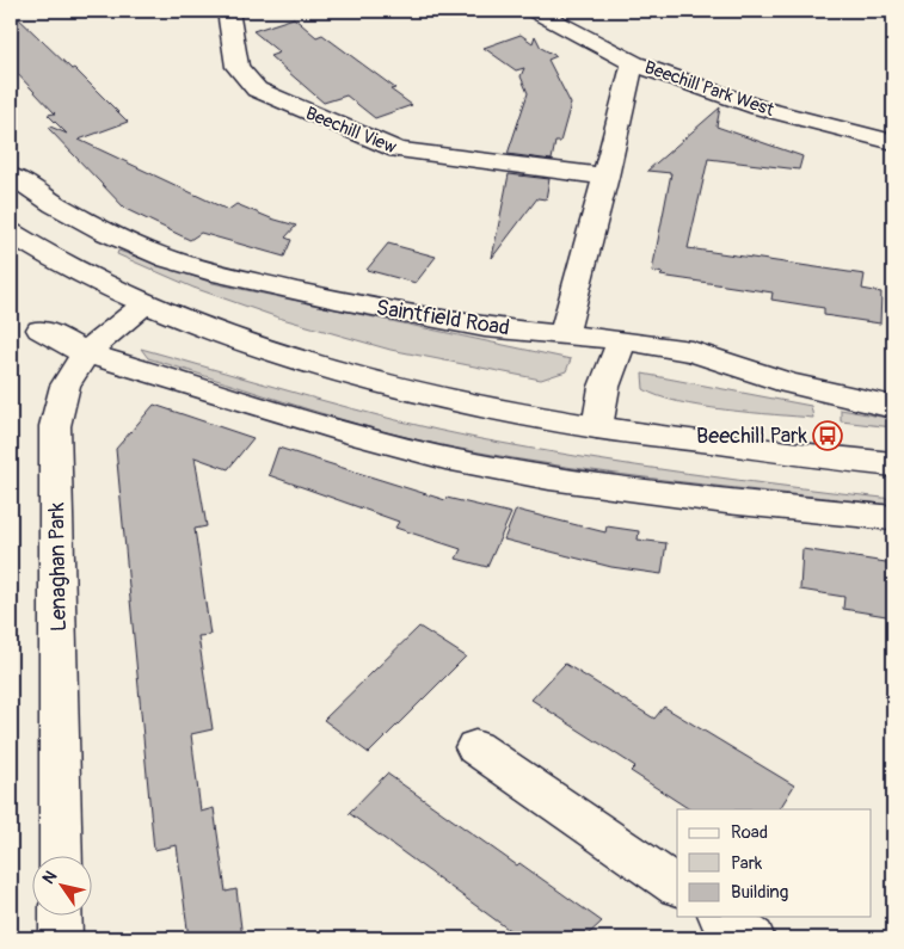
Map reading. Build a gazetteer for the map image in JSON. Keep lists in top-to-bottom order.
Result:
{
  "streets": {
    "main road": [
      "Beechill Park West",
      "Beechill View",
      "Saintfield Road",
      "Lenaghan Park"
    ]
  },
  "places": {
    "bus stop": ["Beechill Park"]
  },
  "legend": ["Road", "Park", "Building"],
  "north": "top left"
}
